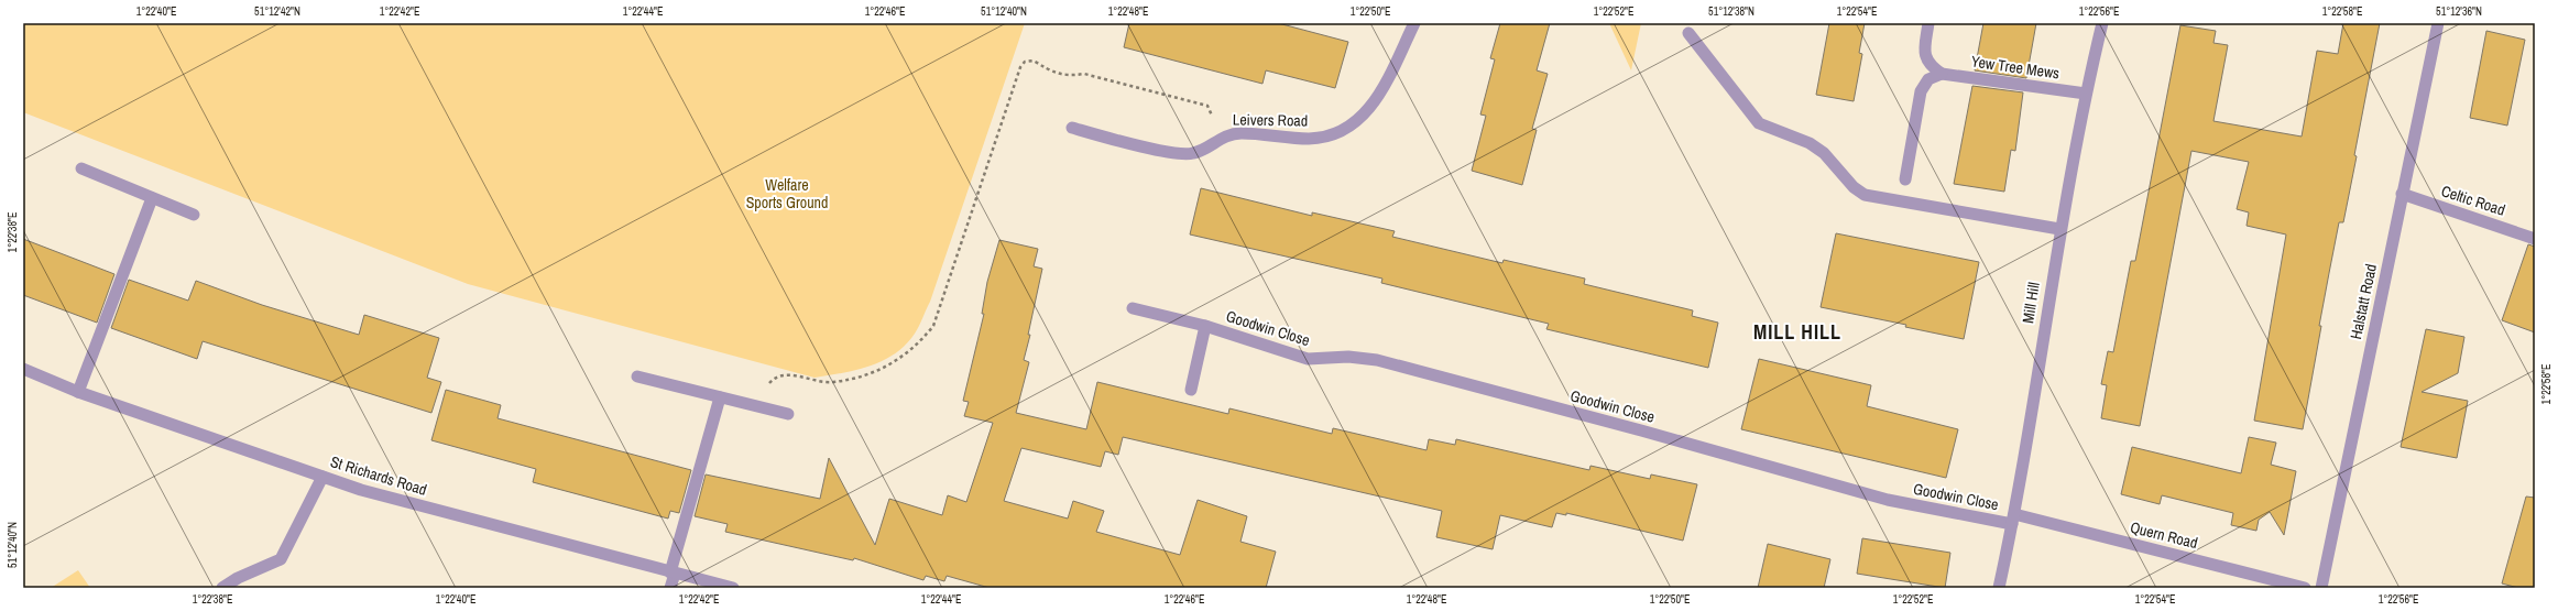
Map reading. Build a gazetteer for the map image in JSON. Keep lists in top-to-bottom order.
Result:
{
  "streets": {
    "street": [
      "Yew Tree Mews",
      "Leivers Road",
      "Celtic Road",
      "Halstatt Road",
      "Mill Hill",
      "Goodwin Close",
      "St Richards Road",
      "Quern Road"
    ]
  },
  "crossings": [
    ["Yew Tree Mews", "Mill Hill"],
    ["Celtic Road", "Halstatt Road"],
    ["Mill Hill", "Goodwin Close"],
    ["Mill Hill", "Quern Road"],
    ["Goodwin Close", "Quern Road"]
  ],
  "districts": ["MILL HILL"],
  "parks": ["Welfare Sports Ground"],
  "coordinates": [
    "1°22'40\"E",
    "51°12'42\"N",
    "1°22'42\"E",
    "1°22'44\"E",
    "1°22'46\"E",
    "51°12'40\"N",
    "1°22'48\"E",
    "1°22'50\"E",
    "1°22'52\"E",
    "51°12'38\"N",
    "1°22'54\"E",
    "1°22'56\"E",
    "1°22'58\"E",
    "51°12'36\"N",
    "1°22'38\"E"
  ]
}
